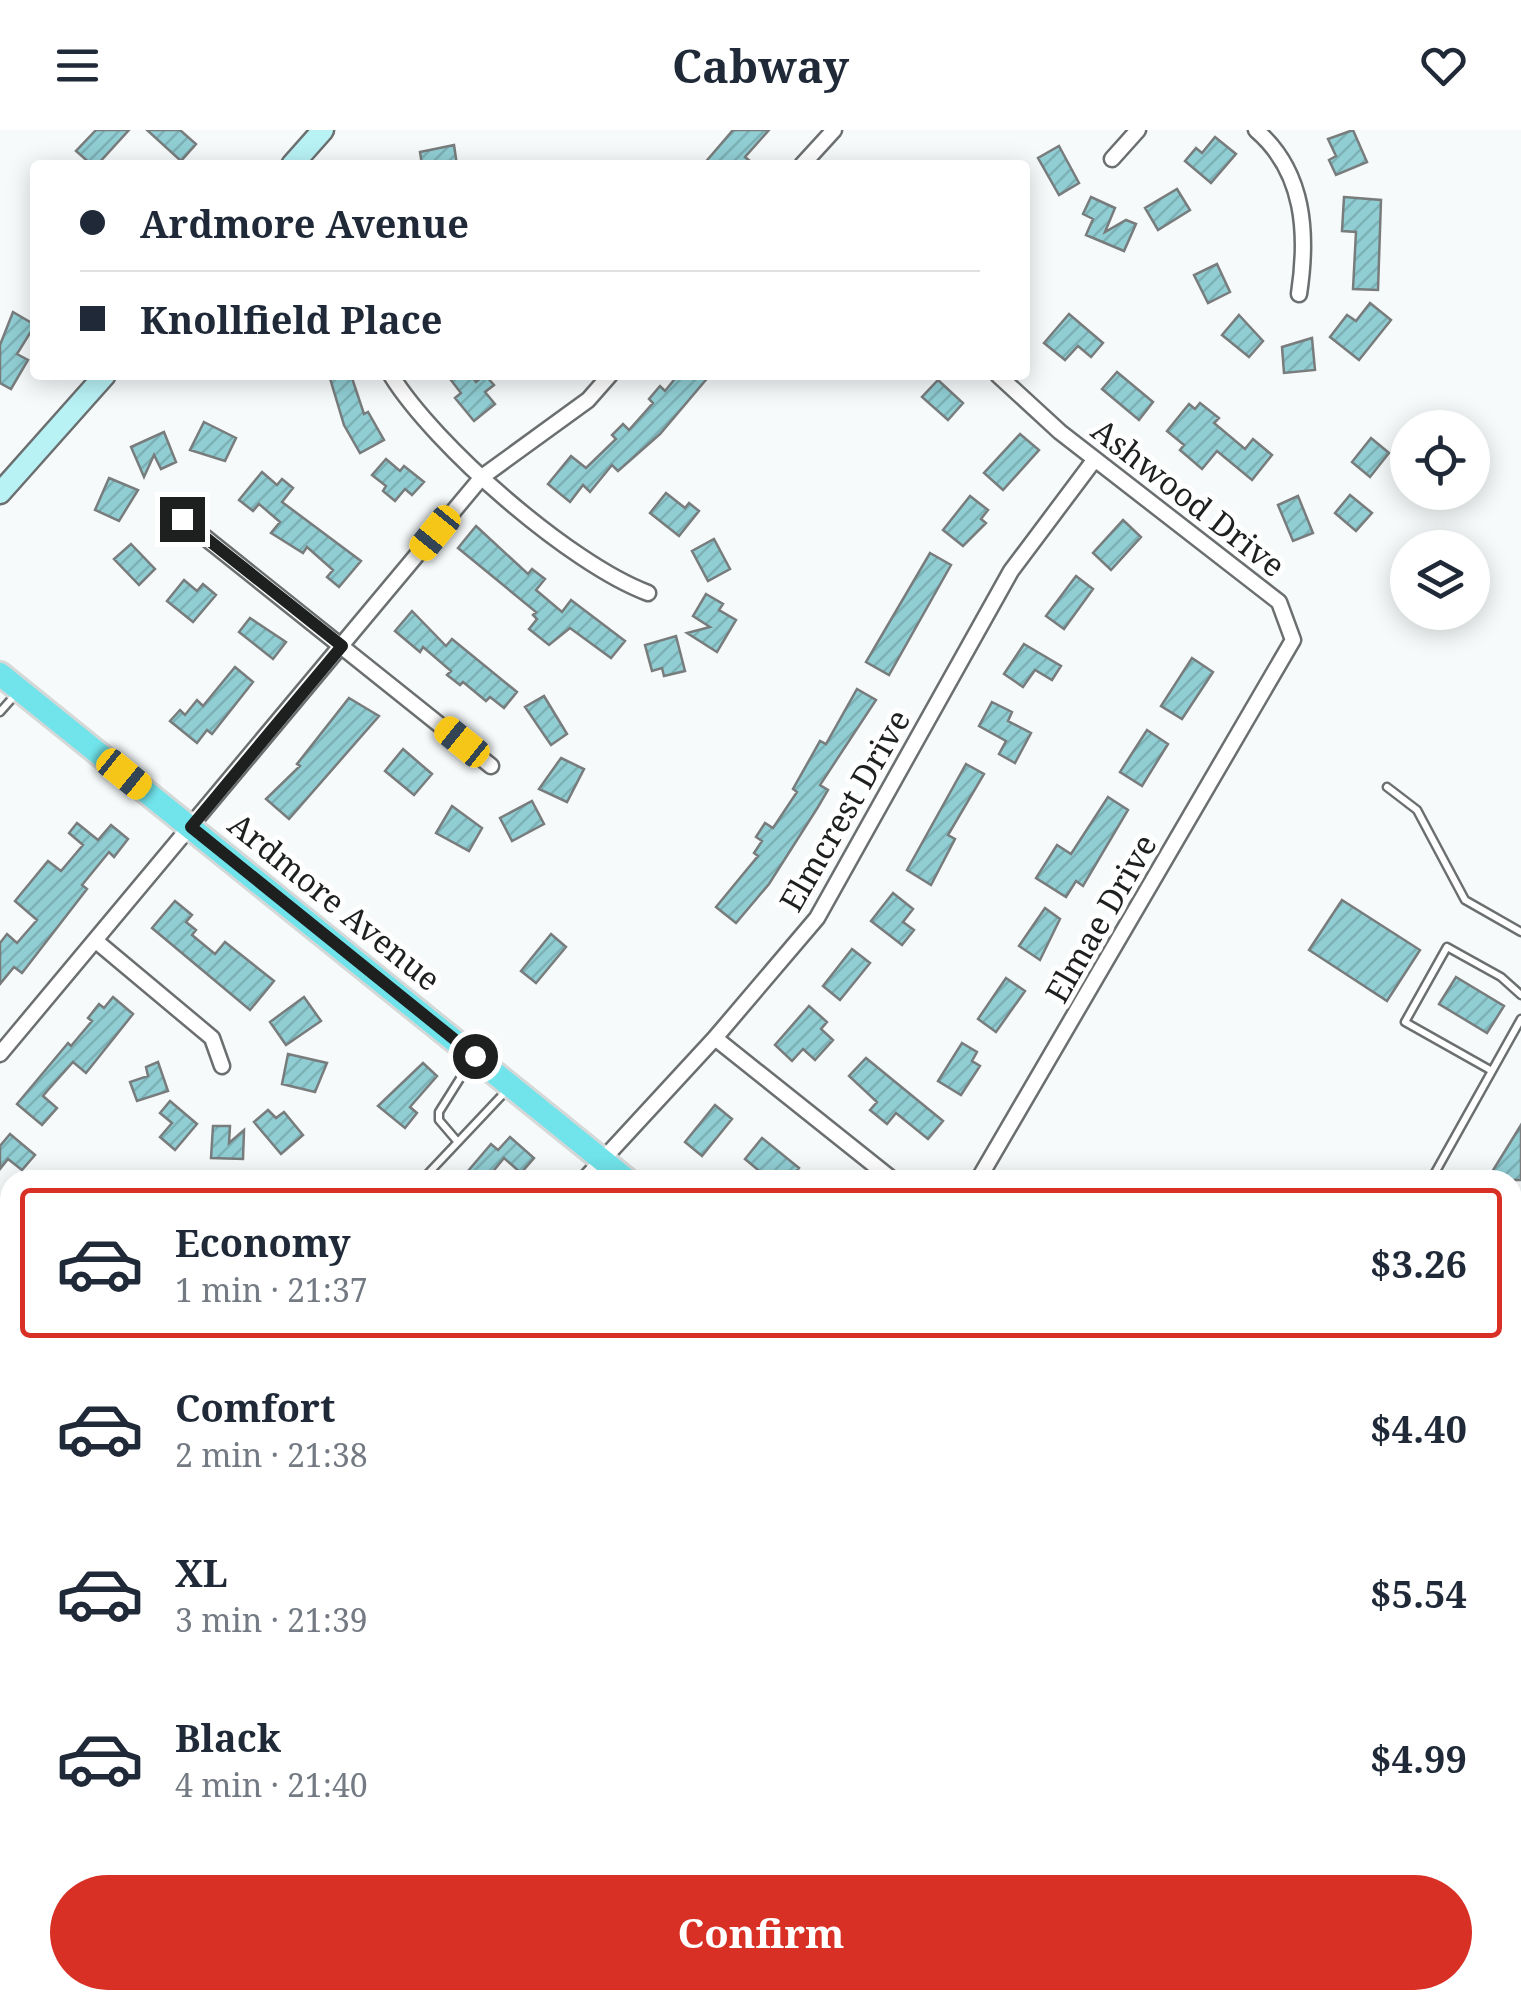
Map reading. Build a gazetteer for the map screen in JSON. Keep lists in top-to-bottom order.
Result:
{
  "streets": {
    "main road": ["Ardmore Avenue"],
    "street": ["Ashwood Drive", "Elmcrest Drive", "Elmae Drive"]
  },
  "crossings": [
    ["Ashwood Drive", "Elmcrest Drive"],
    ["Ashwood Drive", "Elmae Drive"],
    ["Elmcrest Drive", "Ardmore Avenue"]
  ],
  "page": {
    "header": "Cabway",
    "banner": ["Ardmore Avenue", "Knollfield Place"],
    "list": [
      {
        "name": "Economy",
        "note": "1 min · 21:37",
        "value": "$3.26"
      },
      {
        "name": "Comfort",
        "note": "2 min · 21:38",
        "value": "$4.40"
      },
      {
        "name": "XL",
        "note": "3 min · 21:39",
        "value": "$5.54"
      },
      {
        "name": "Black",
        "note": "4 min · 21:40",
        "value": "$4.99"
      }
    ],
    "buttons": "Confirm"
  }
}
